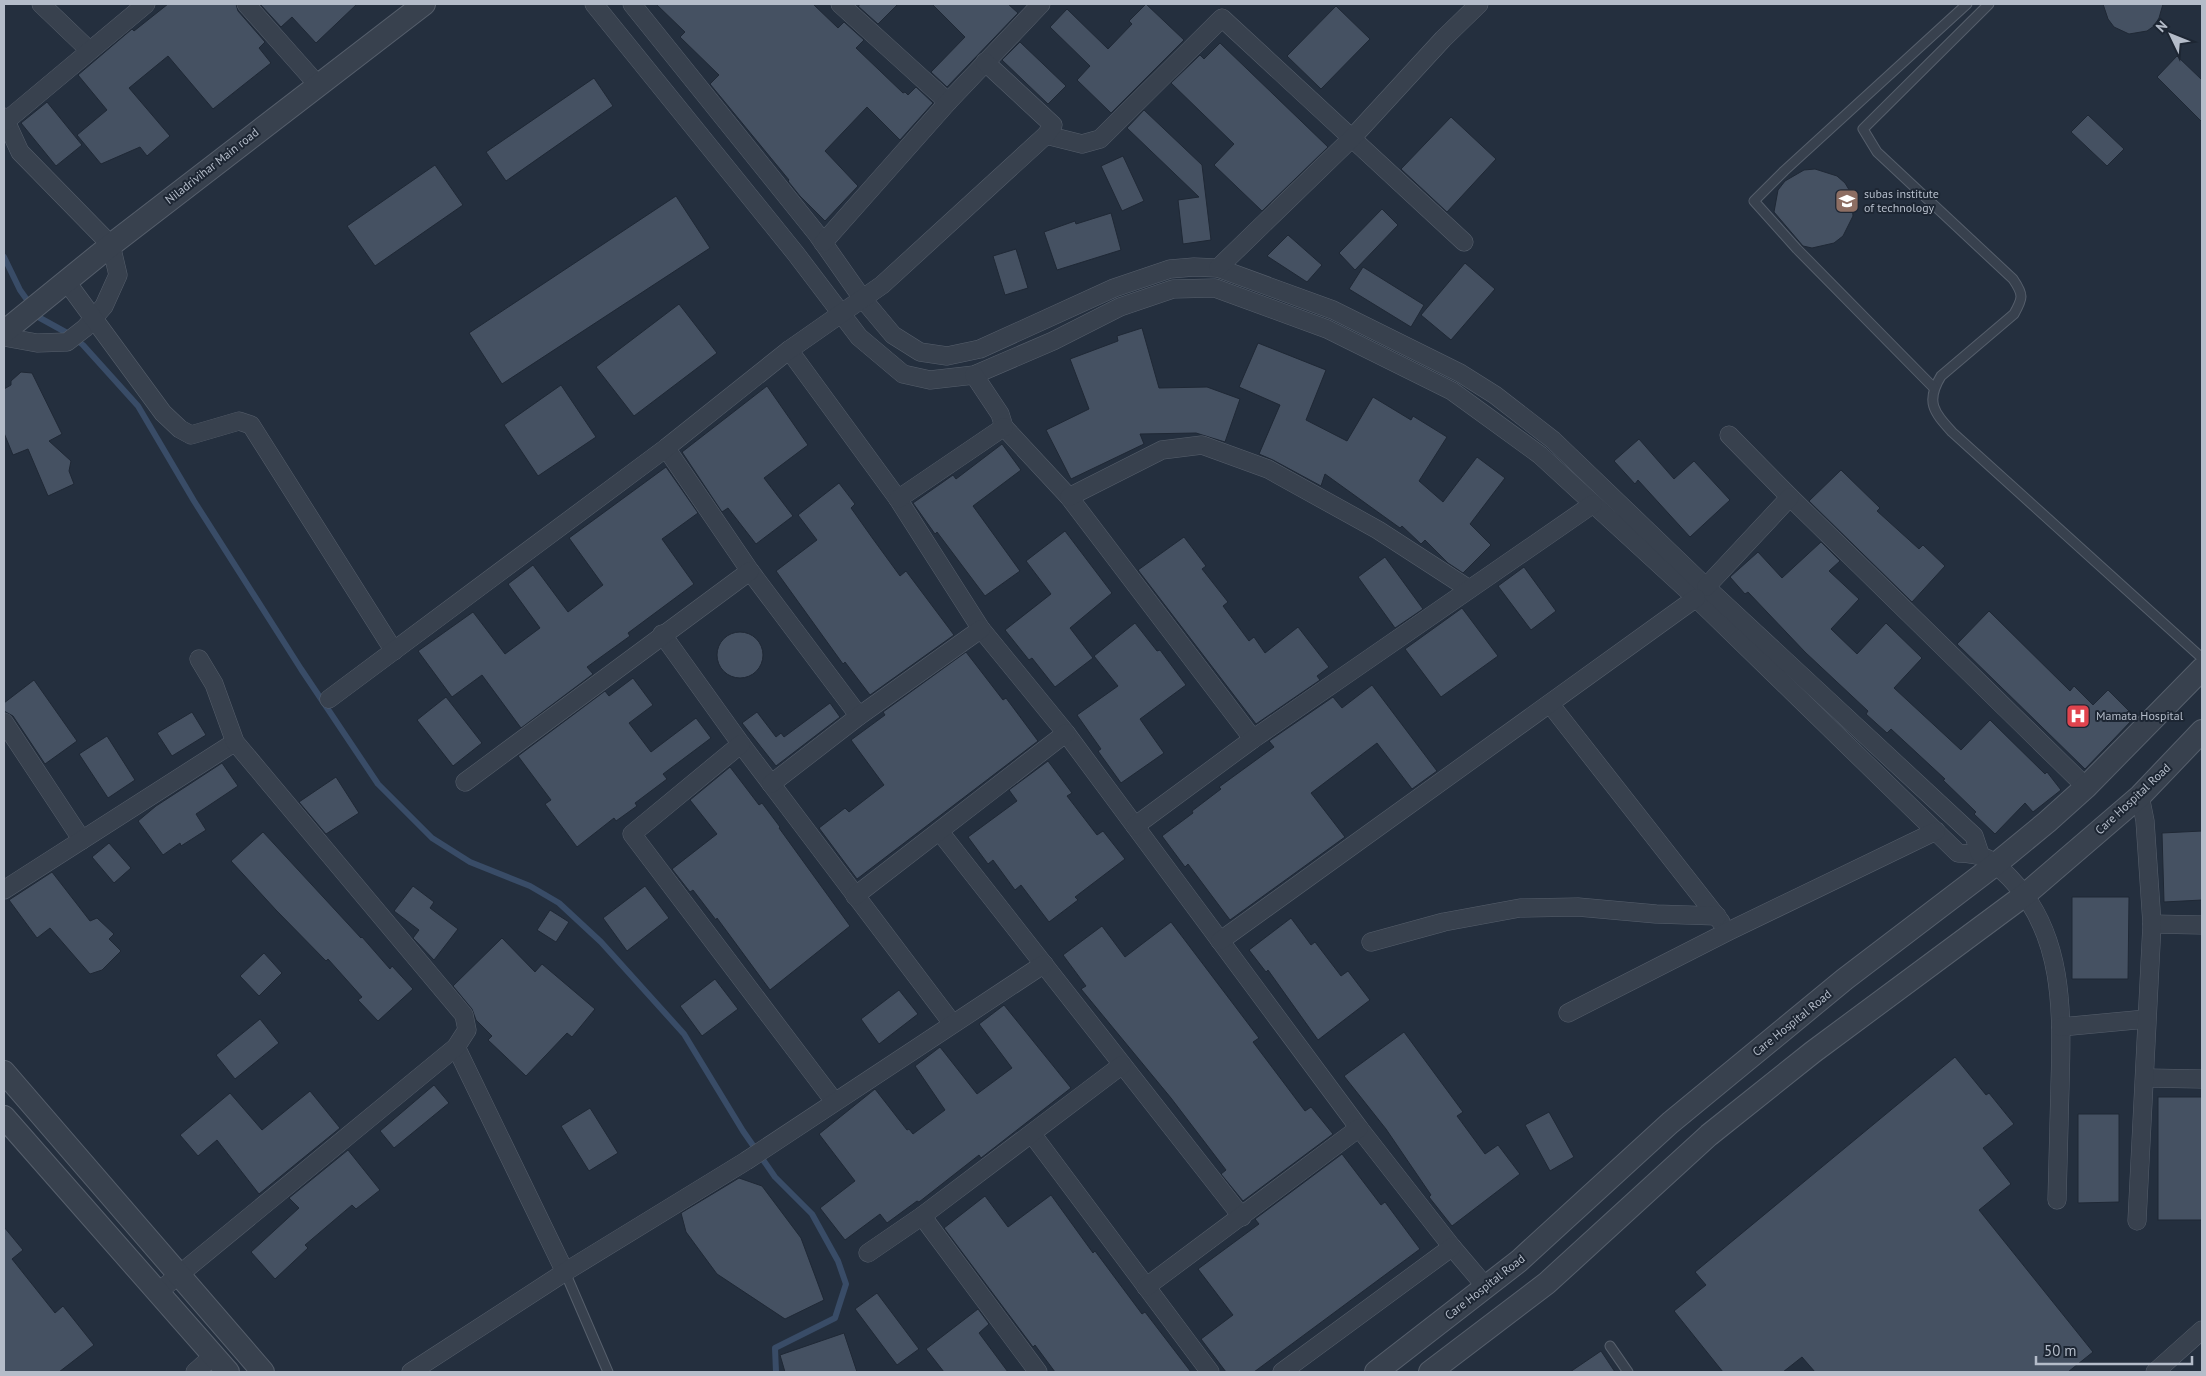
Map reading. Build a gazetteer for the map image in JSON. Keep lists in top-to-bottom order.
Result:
{
  "streets": {
    "street": ["Niladrivihar Main road", "Care Hospital Road"]
  },
  "places": {
    "school or university": ["subas institute of technology"],
    "hospital": ["Mamata Hospital"]
  },
  "scale_bar": "50 m",
  "north": "top left"
}
